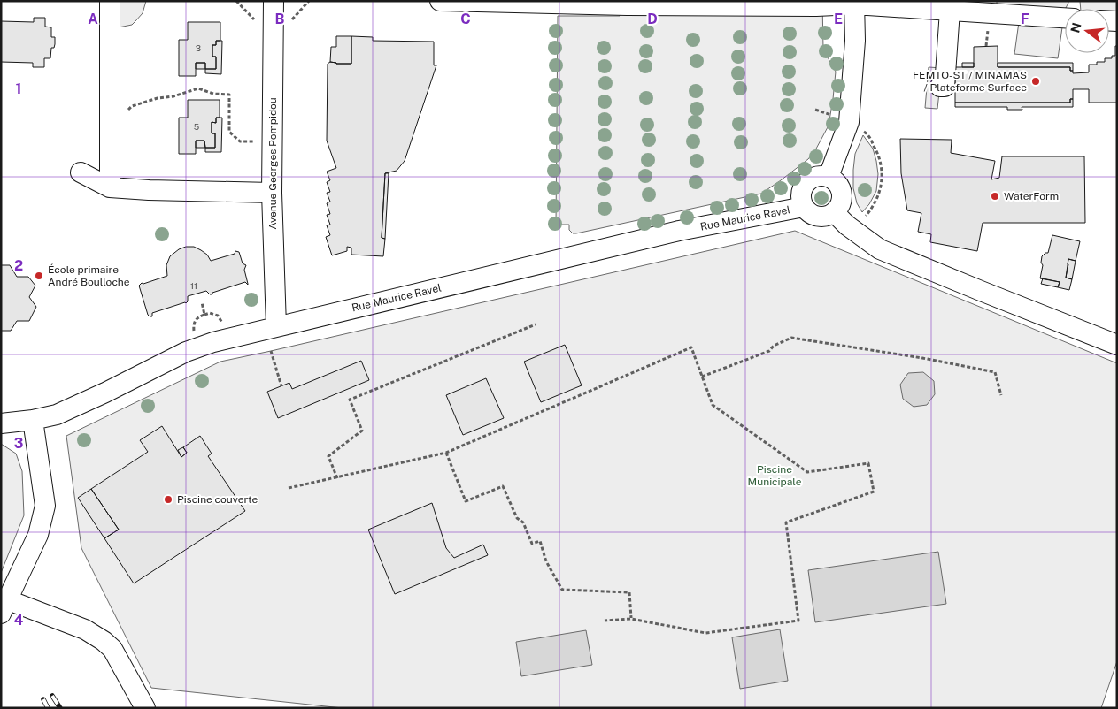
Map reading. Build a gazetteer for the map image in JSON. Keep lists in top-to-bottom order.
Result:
{
  "streets": {
    "street": ["Avenue Georges Pompidou", "Rue Maurice Ravel"]
  },
  "crossings": [
    ["Avenue Georges Pompidou", "Rue Maurice Ravel"]
  ],
  "parks": ["Piscine Municipale"],
  "places": [
    "FEMTO-ST / MINAMAS / Plateforme Surface",
    "WaterForm",
    "École primaire André Boulloche",
    "Piscine couverte"
  ],
  "house_numbers": ["3", "5", "11"],
  "north": "left",
  "grid": {
    "columns": [
      "A",
      "B",
      "C",
      "D",
      "E",
      "F"
    ],
    "rows": [
      "1",
      "2",
      "3",
      "4"
    ]
  }
}
